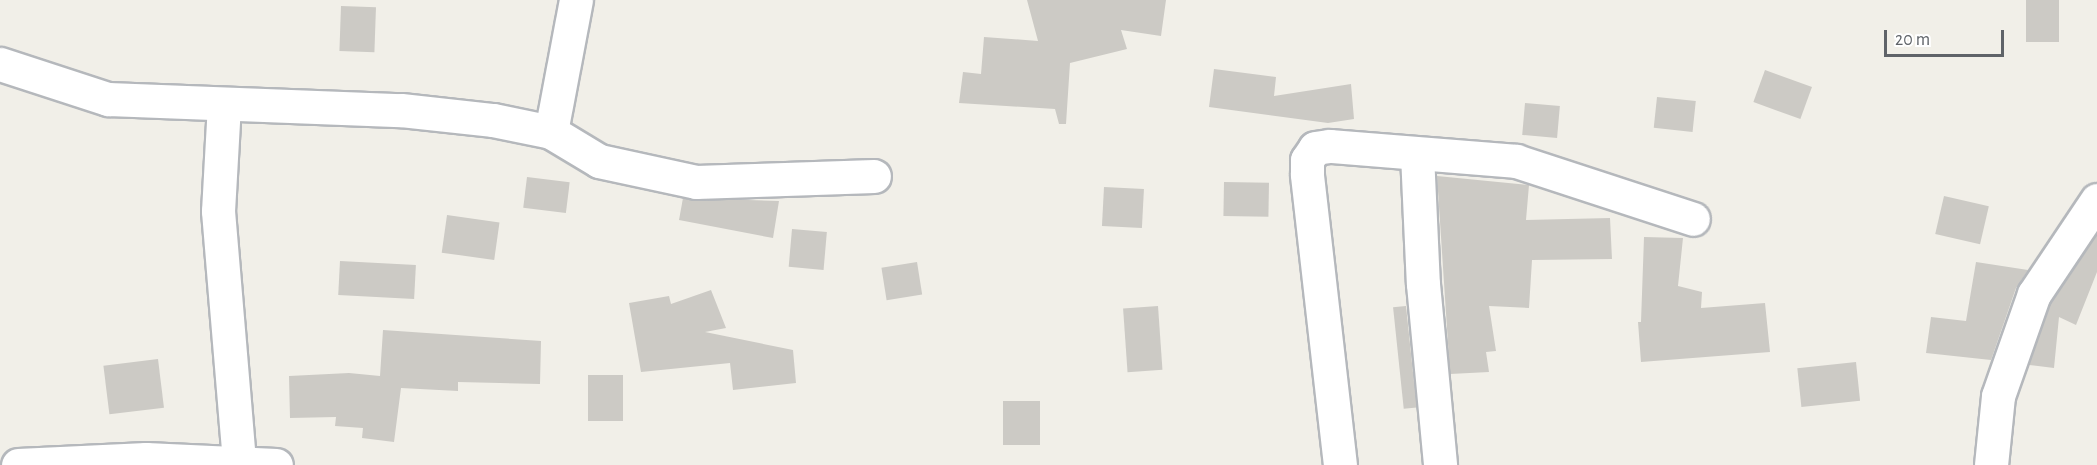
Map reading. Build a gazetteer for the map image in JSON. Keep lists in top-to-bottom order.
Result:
{
  "scale_bar": "20 m"
}
